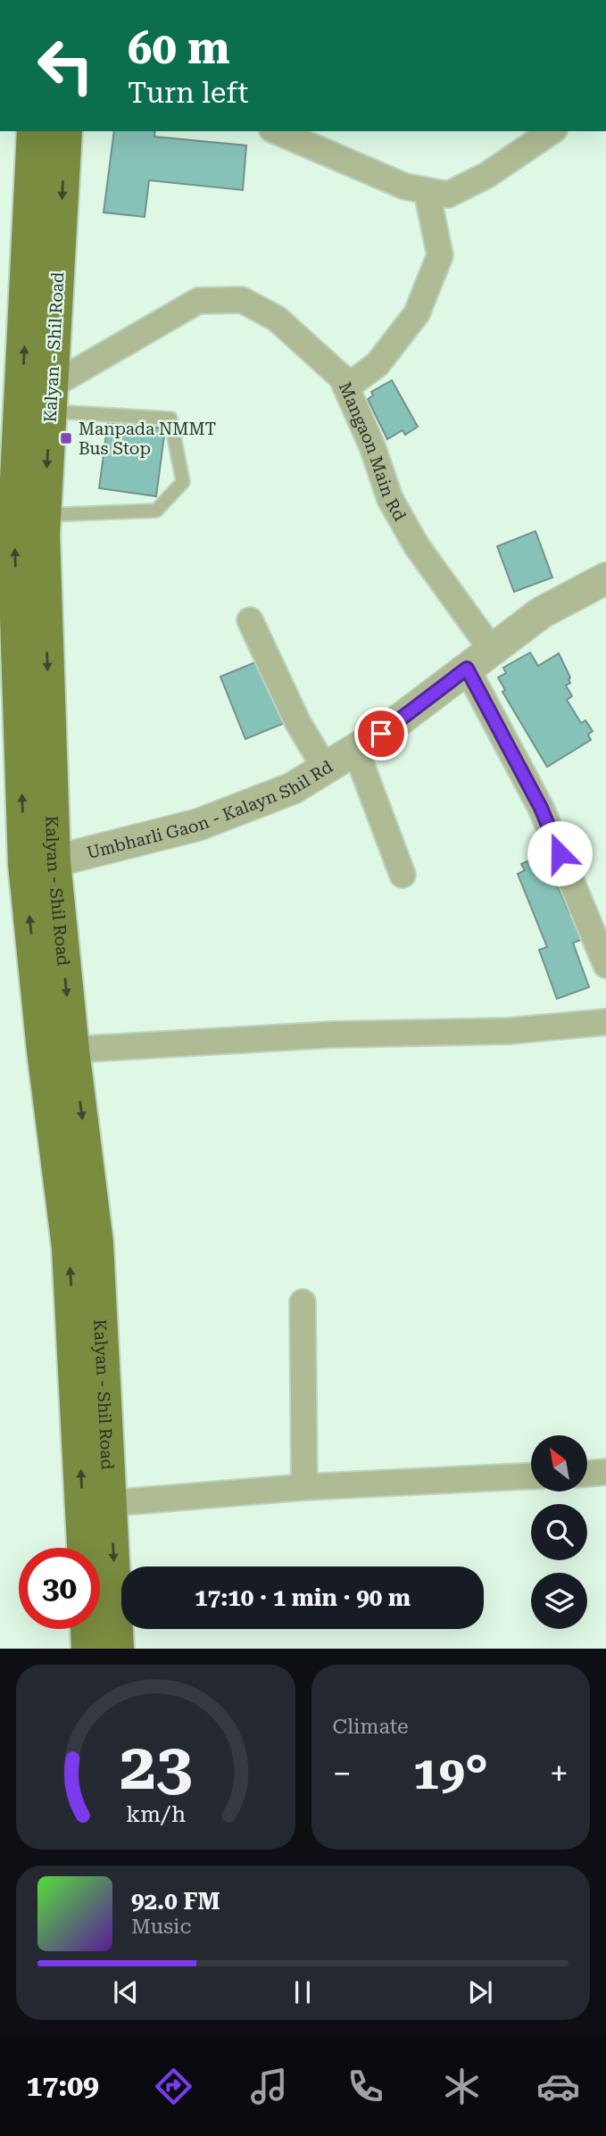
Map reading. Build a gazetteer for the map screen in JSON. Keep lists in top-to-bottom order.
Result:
{
  "streets": {
    "main road": ["Kalyan - Shil Road"],
    "street": ["Mangaon Main Rd", "Umbharli Gaon - Kalayn Shil Rd"]
  },
  "crossings": [
    ["Kalyan - Shil Road", "Mangaon Main Rd"],
    ["Kalyan - Shil Road", "Umbharli Gaon - Kalayn Shil Rd"],
    ["Mangaon Main Rd", "Umbharli Gaon - Kalayn Shil Rd"]
  ],
  "places": {
    "transit": ["Manpada NMMT Bus Stop"]
  },
  "north": "top left",
  "page": {
    "turn": ["60 m", "Turn left"],
    "limit": "30",
    "trip": "17:10 · 1 min · 90 m",
    "tile": "Climate",
    "heat": ["−", "19°", "+"],
    "song": ["92.0 FM", "Music"],
    "tabs": "17:09",
    "gauge": ["23", "km/h"]
  }
}
